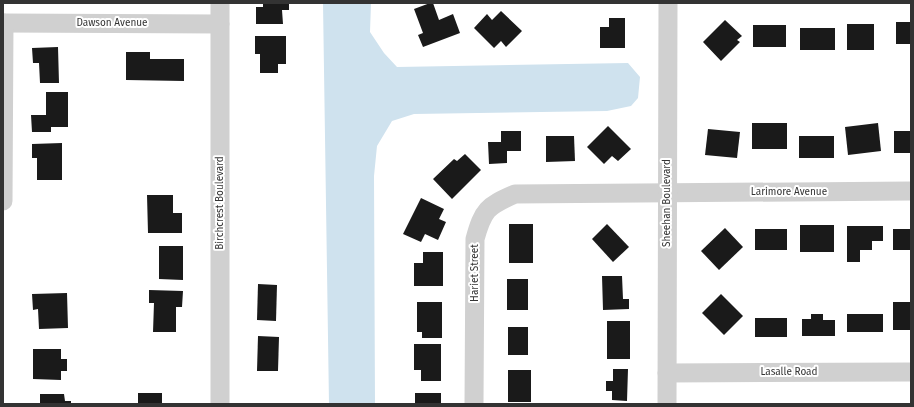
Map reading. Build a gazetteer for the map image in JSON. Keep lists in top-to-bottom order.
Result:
{
  "streets": {
    "street": [
      "Dawson Avenue",
      "Larimore Avenue",
      "Birchcrest Boulevard",
      "Sheehan Boulevard",
      "Hariet Street",
      "Lasalle Road"
    ]
  },
  "crossings": [
    ["Dawson Avenue", "Birchcrest Boulevard"],
    ["Larimore Avenue", "Sheehan Boulevard"],
    ["Larimore Avenue", "Hariet Street"],
    ["Sheehan Boulevard", "Hariet Street"],
    ["Sheehan Boulevard", "Lasalle Road"]
  ]
}
